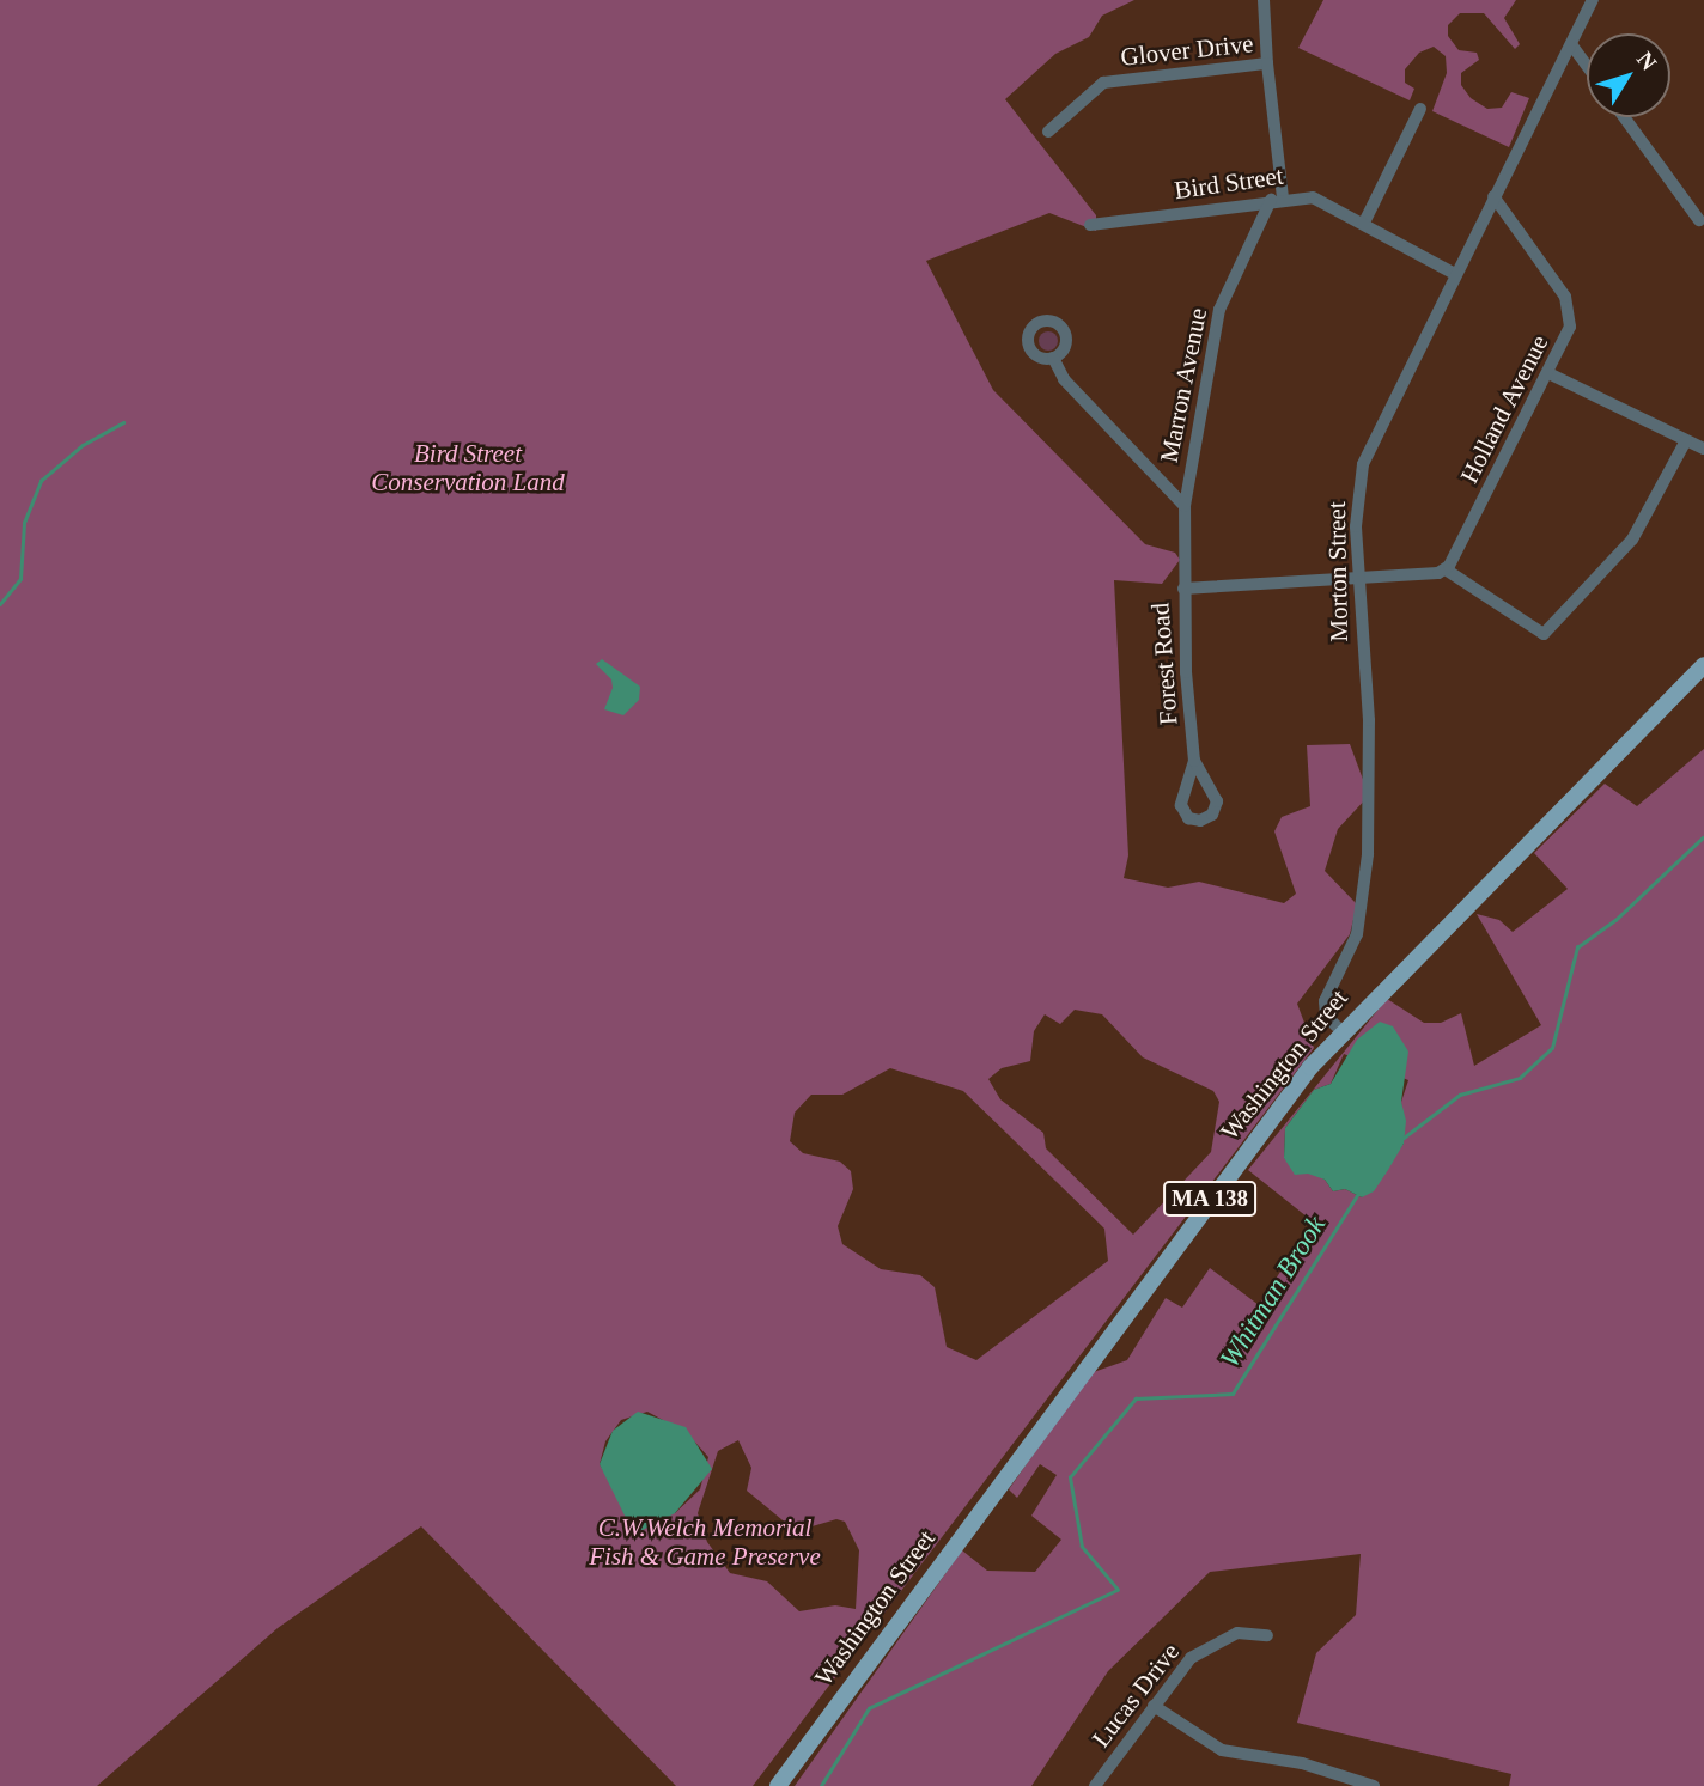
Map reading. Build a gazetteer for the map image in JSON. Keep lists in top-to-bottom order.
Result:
{
  "streets": {
    "main road": ["Washington Street", "MA 138"],
    "street": [
      "Glover Drive",
      "Bird Street",
      "Marron Avenue",
      "Holland Avenue",
      "Morton Street",
      "Forest Road",
      "Lucas Drive"
    ]
  },
  "crossings": [
    ["Glover Drive", "Bird Street"],
    ["Glover Drive", "Marron Avenue"],
    ["Bird Street", "Marron Avenue"],
    ["Bird Street", "Morton Street"],
    ["Marron Avenue", "Forest Road"],
    ["Holland Avenue", "Morton Street"],
    ["Morton Street", "Forest Road"],
    ["Morton Street", "Washington Street"]
  ],
  "water": ["Whitman Brook"],
  "parks": ["Bird Street Conservation Land", "C.W.Welch Memorial Fish & Game Preserve"],
  "north": "top right"
}
